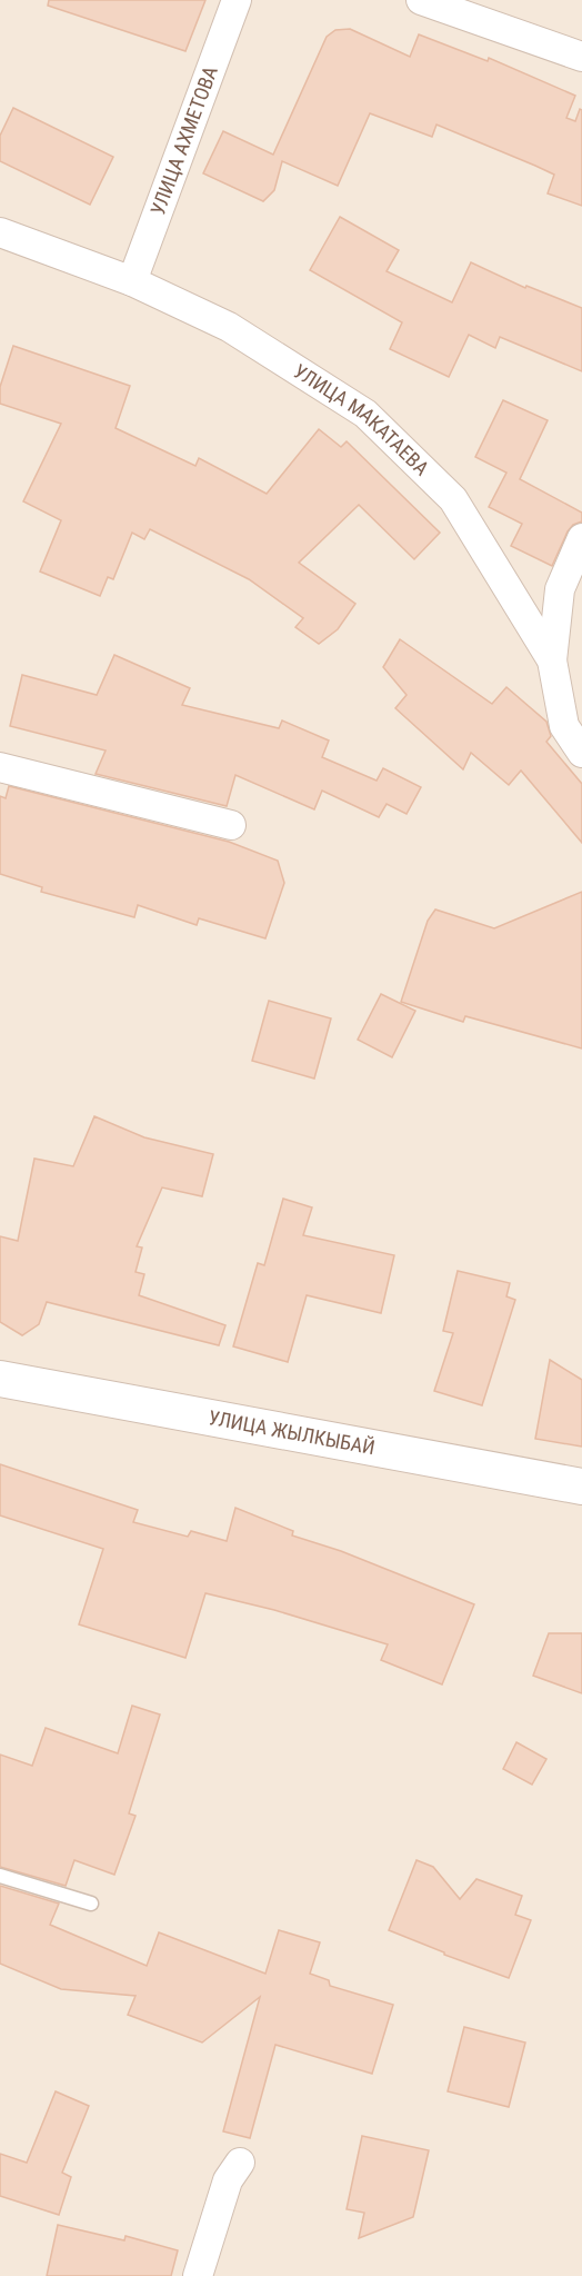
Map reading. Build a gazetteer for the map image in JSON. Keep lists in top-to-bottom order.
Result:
{
  "streets": {
    "street": ["УЛИЦА АХМЕТОВА", "УЛИЦА МАКАТАЕВА", "УЛИЦА ЖЫЛКЫБАЙ"]
  },
  "crossings": [
    ["УЛИЦА АХМЕТОВА", "УЛИЦА МАКАТАЕВА"]
  ]
}
